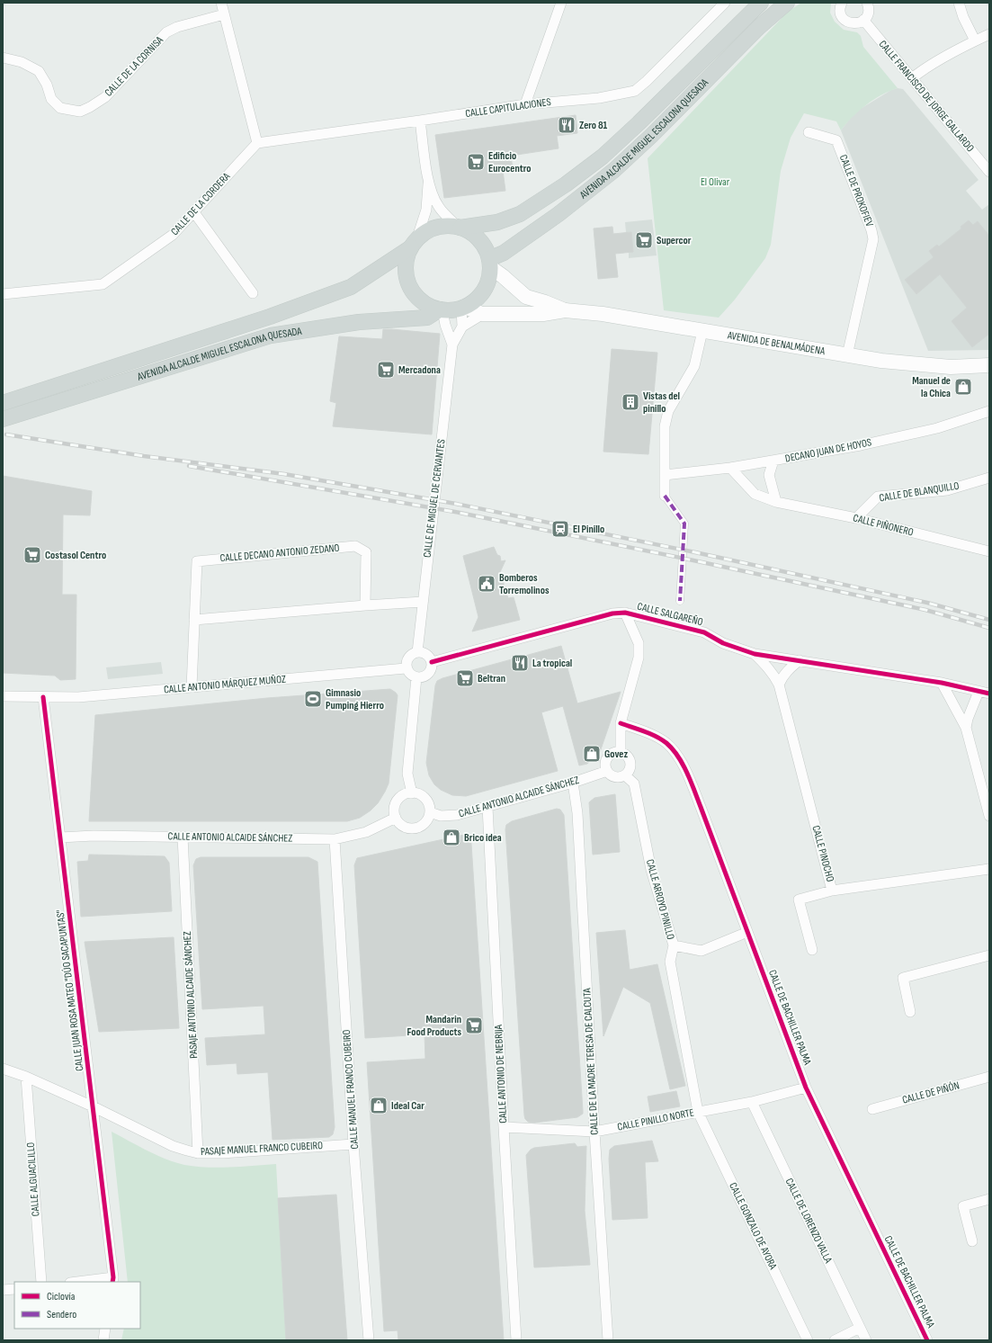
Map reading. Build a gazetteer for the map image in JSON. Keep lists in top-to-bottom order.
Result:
{
  "streets": {
    "main road": ["AVENIDA ALCALDE MIGUEL ESCALONA QUESADA", "AVENIDA DE BENALMÁDENA"],
    "street": [
      "CALLE DE LA CORNISA",
      "CALLE FRANCISCO DE JORGE GALLARDO",
      "CALLE CAPITULACIONES",
      "CALLE DE PROKOFIEV",
      "CALLE DE LA CORDERA",
      "DECANO JUAN DE HOYOS",
      "CALLE DE BLANQUILLO",
      "CALLE DE MIGUEL DE CERVANTES",
      "CALLE PIÑONERO",
      "CALLE DECANO ANTONIO ZEDANO",
      "CALLE SALGAREÑO",
      "CALLE ANTONIO MÁRQUEZ MUÑOZ",
      "CALLE ANTONIO ALCAIDE SÁNCHEZ",
      "CALLE PINOCHO",
      "CALLE ARROYO PINILLO",
      "CALLE JUAN ROSA MATEO \"DÚO SACAPUNTAS\"",
      "PASAJE ANTONIO ALCAIDE SÁNCHEZ",
      "CALLE DE BACHILLER PALMA",
      "CALLE DE LA MADRE TERESA DE CALCUTA",
      "CALLE ANTONIO DE NEBRIJA",
      "CALLE MANUEL FRANCO CUBEIRO",
      "CALLE DE PIÑÓN",
      "CALLE PINILLO NORTE",
      "PASAJE MANUEL FRANCO CUBEIRO",
      "CALLE ALGUACILILLO",
      "CALLE DE LORENZO VALLA",
      "CALLE GONZALO DE AYORA"
    ]
  },
  "crossings": [
    ["CALLE CAPITULACIONES", "CALLE DE LA CORDERA"],
    ["AVENIDA ALCALDE MIGUEL ESCALONA QUESADA", "AVENIDA DE BENALMÁDENA"],
    ["CALLE DE PROKOFIEV", "AVENIDA DE BENALMÁDENA"],
    ["DECANO JUAN DE HOYOS", "CALLE PIÑONERO"],
    ["CALLE DE BLANQUILLO", "CALLE PIÑONERO"],
    ["CALLE DE MIGUEL DE CERVANTES", "CALLE SALGAREÑO"],
    ["CALLE DE MIGUEL DE CERVANTES", "CALLE ANTONIO MÁRQUEZ MUÑOZ"],
    ["CALLE DECANO ANTONIO ZEDANO", "CALLE ANTONIO MÁRQUEZ MUÑOZ"],
    ["CALLE SALGAREÑO", "CALLE ANTONIO MÁRQUEZ MUÑOZ"],
    ["CALLE SALGAREÑO", "CALLE PINOCHO"],
    ["CALLE ANTONIO MÁRQUEZ MUÑOZ", "CALLE JUAN ROSA MATEO \"DÚO SACAPUNTAS\""],
    ["CALLE ANTONIO ALCAIDE SÁNCHEZ", "CALLE ARROYO PINILLO"],
    ["CALLE ANTONIO ALCAIDE SÁNCHEZ", "CALLE JUAN ROSA MATEO \"DÚO SACAPUNTAS\""],
    ["CALLE ANTONIO ALCAIDE SÁNCHEZ", "PASAJE ANTONIO ALCAIDE SÁNCHEZ"],
    ["CALLE ANTONIO ALCAIDE SÁNCHEZ", "CALLE DE LA MADRE TERESA DE CALCUTA"],
    ["CALLE ANTONIO ALCAIDE SÁNCHEZ", "CALLE ANTONIO DE NEBRIJA"],
    ["CALLE ANTONIO ALCAIDE SÁNCHEZ", "CALLE MANUEL FRANCO CUBEIRO"],
    ["CALLE ARROYO PINILLO", "CALLE PINILLO NORTE"],
    ["CALLE ARROYO PINILLO", "CALLE GONZALO DE AYORA"],
    ["CALLE JUAN ROSA MATEO \"DÚO SACAPUNTAS\"", "PASAJE MANUEL FRANCO CUBEIRO"],
    ["PASAJE ANTONIO ALCAIDE SÁNCHEZ", "PASAJE MANUEL FRANCO CUBEIRO"],
    ["CALLE DE BACHILLER PALMA", "CALLE PINILLO NORTE"],
    ["CALLE DE LA MADRE TERESA DE CALCUTA", "CALLE PINILLO NORTE"],
    ["CALLE ANTONIO DE NEBRIJA", "CALLE PINILLO NORTE"],
    ["CALLE MANUEL FRANCO CUBEIRO", "PASAJE MANUEL FRANCO CUBEIRO"],
    ["CALLE PINILLO NORTE", "CALLE DE LORENZO VALLA"],
    ["CALLE PINILLO NORTE", "CALLE GONZALO DE AYORA"]
  ],
  "parks": ["El Olivar"],
  "places": {
    "restaurant": ["Zero 81", "La tropical"],
    "supermarket": [
      "Edificio Eurocentro",
      "Supercor",
      "Mercadona",
      "Costasol Centro",
      "Beltran",
      "Mandarin Food Products"
    ],
    "shop": [
      "Manuel de la Chica",
      "Govez",
      "Brico idea",
      "Ideal Car"
    ],
    "building": ["Vistas del pinillo"],
    "station": ["El Pinillo"],
    "public building": ["Bomberos Torremolinos"],
    "sports": ["Gimnasio Pumping Hierro"]
  },
  "legend": ["Ciclovía", "Sendero"]
}
